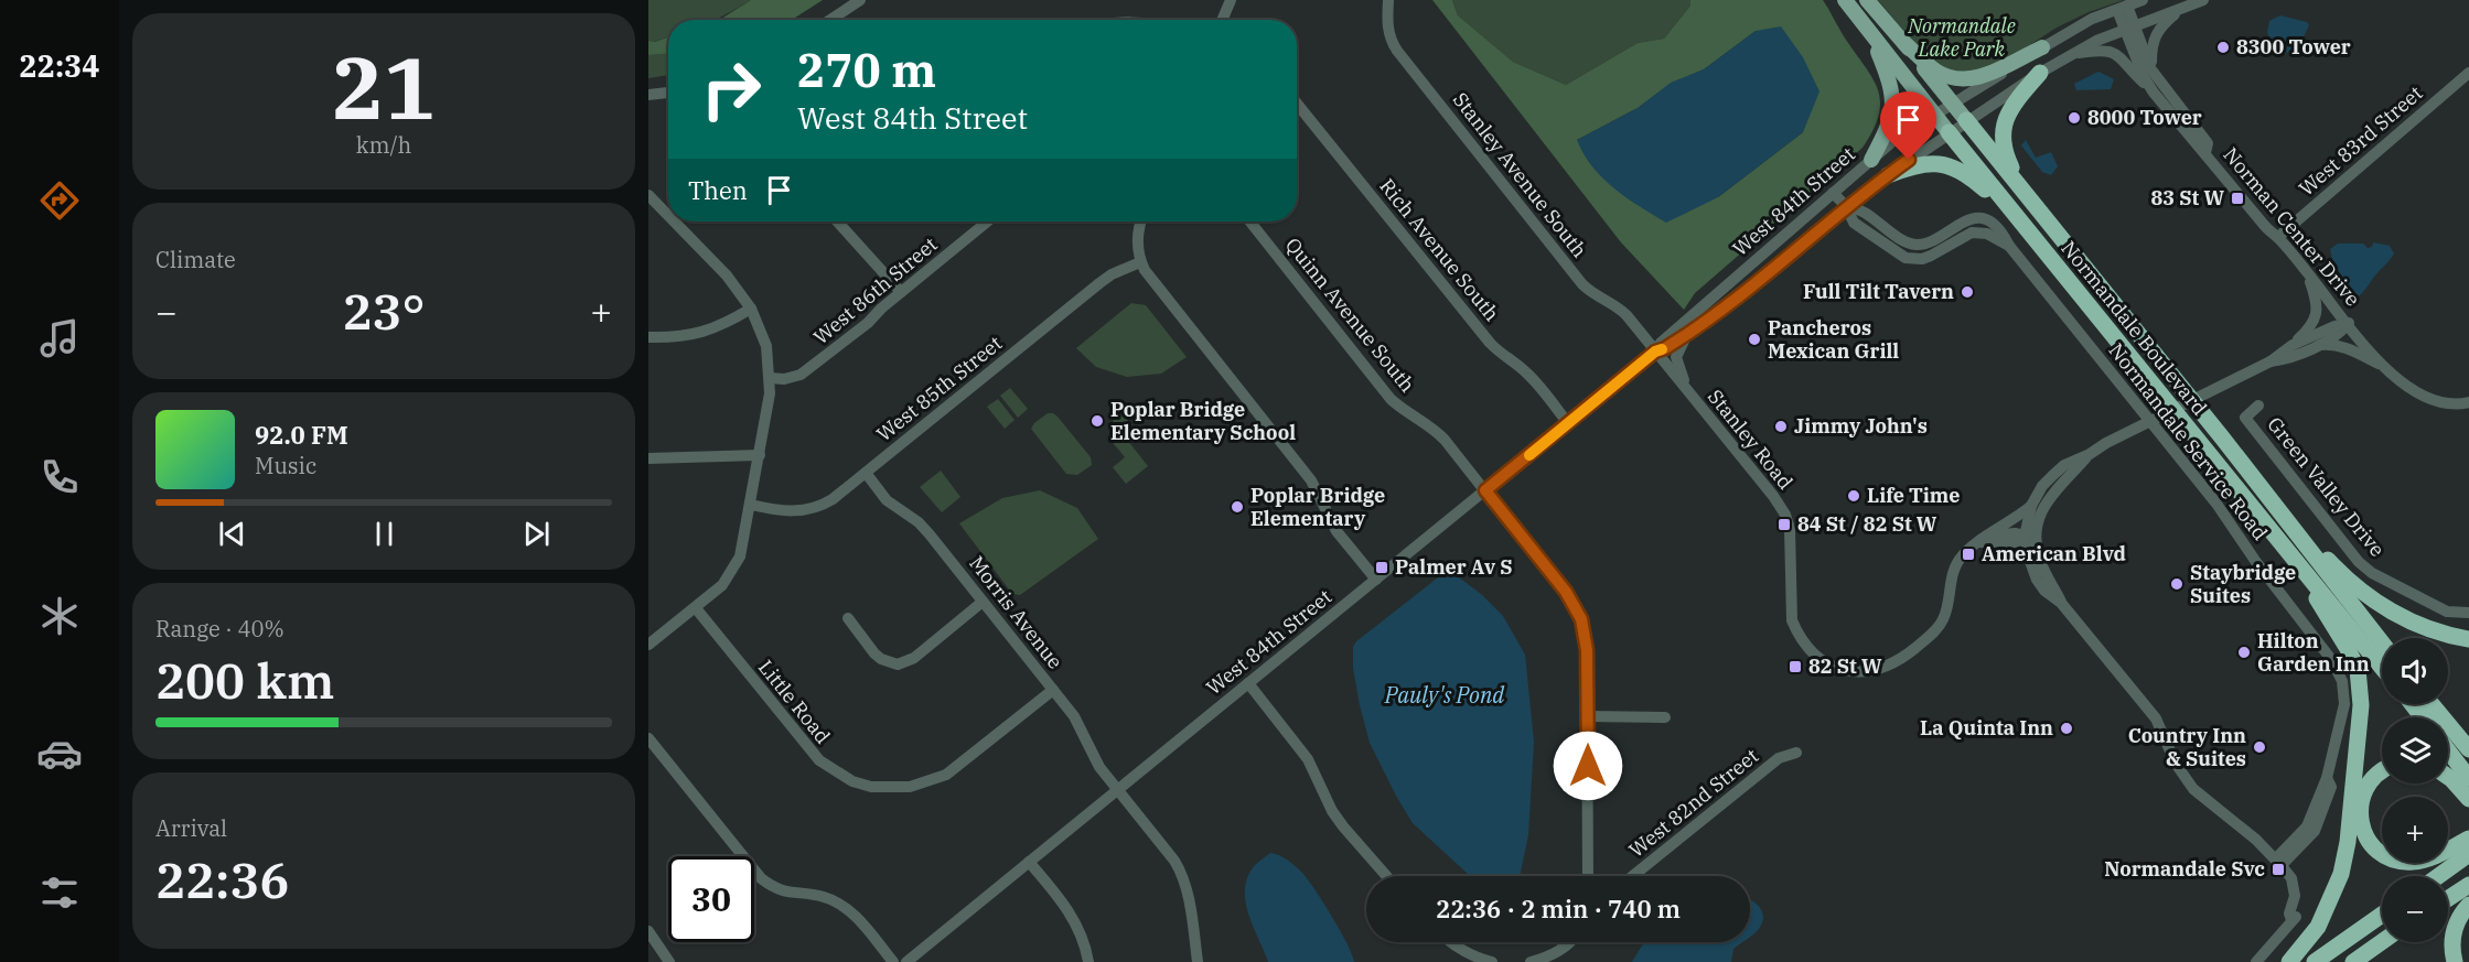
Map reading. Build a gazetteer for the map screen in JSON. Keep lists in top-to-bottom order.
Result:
{
  "streets": {
    "highway": ["Normandale Boulevard"],
    "street": [
      "West 83rd Street",
      "Stanley Avenue South",
      "West 84th Street",
      "Norman Center Drive",
      "Rich Avenue South",
      "West 86th Street",
      "Quinn Avenue South",
      "West 85th Street",
      "Stanley Road",
      "Normandale Service Road",
      "Green Valley Drive",
      "Morris Avenue",
      "Little Road",
      "West 82nd Street"
    ]
  },
  "crossings": [
    ["West 83rd Street", "Norman Center Drive"],
    ["Stanley Avenue South", "West 84th Street"],
    ["Stanley Avenue South", "Stanley Road"],
    ["West 84th Street", "Norman Center Drive"],
    ["West 84th Street", "Rich Avenue South"],
    ["West 84th Street", "Quinn Avenue South"],
    ["West 84th Street", "Normandale Boulevard"],
    ["West 84th Street", "Stanley Road"],
    ["West 84th Street", "Normandale Service Road"],
    ["West 84th Street", "Morris Avenue"],
    ["West 85th Street", "Morris Avenue"],
    ["Morris Avenue", "Little Road"]
  ],
  "water": ["Pauly's Pond"],
  "parks": ["Normandale Lake Park"],
  "places": {
    "other": [
      "8300 Tower",
      "8000 Tower",
      "Full Tilt Tavern",
      "Pancheros Mexican Grill",
      "Poplar Bridge Elementary School",
      "Jimmy John's",
      "Life Time",
      "Poplar Bridge Elementary",
      "Staybridge Suites",
      "Hilton Garden Inn",
      "La Quinta Inn",
      "Country Inn & Suites"
    ],
    "transit": [
      "83 St W",
      "84 St / 82 St W",
      "American Blvd",
      "Palmer Av S",
      "82 St W",
      "Normandale Svc"
    ]
  },
  "page": {
    "tabs": "22:34",
    "tile": [
      ["21", "km/h"],
      "Climate",
      ["Range · 40%", "200 km"],
      ["Arrival", "22:36"]
    ],
    "turn": ["270 m", "West 84th Street"],
    "then": "Then",
    "heat": ["−", "23°", "+"],
    "song": ["92.0 FM", "Music"],
    "map_buttons": ["+", "−"],
    "limit": "30",
    "trip": "22:36 · 2 min · 740 m"
  }
}
